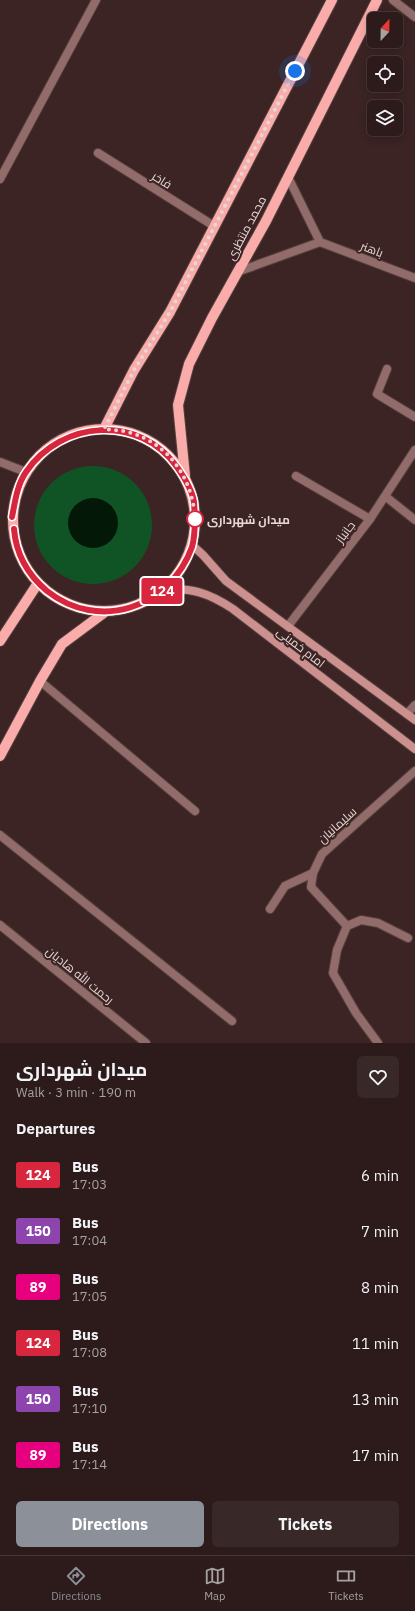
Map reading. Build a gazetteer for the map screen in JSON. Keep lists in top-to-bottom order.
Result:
{
  "streets": {
    "main road": ["محمد منتظری", "امام خمینی"],
    "street": [
      "فاخر",
      "باهنر",
      "جانباز",
      "سلیمانیان",
      "رحمت الله هادیان"
    ]
  },
  "crossings": [
    ["جانباز", "امام خمینی"]
  ],
  "places": ["میدان شهرداری"],
  "lines": ["bus line 124"],
  "north": "top",
  "page": {
    "on_map": "124",
    "heading": [
      ["میدان شهرداری", "Walk · 3 min · 190 m"],
      "Departures"
    ],
    "list": [
      {
        "mark": "124",
        "name": "Bus",
        "note": "17:03",
        "value": "6 min"
      },
      {
        "mark": "150",
        "name": "Bus",
        "note": "17:04",
        "value": "7 min"
      },
      {
        "mark": "89",
        "name": "Bus",
        "note": "17:05",
        "value": "8 min"
      },
      {
        "mark": "124",
        "name": "Bus",
        "note": "17:08",
        "value": "11 min"
      },
      {
        "mark": "150",
        "name": "Bus",
        "note": "17:10",
        "value": "13 min"
      },
      {
        "mark": "89",
        "name": "Bus",
        "note": "17:14",
        "value": "17 min"
      }
    ],
    "buttons": ["Directions", "Tickets"],
    "tabs": ["Directions", "Map", "Tickets"]
  }
}
